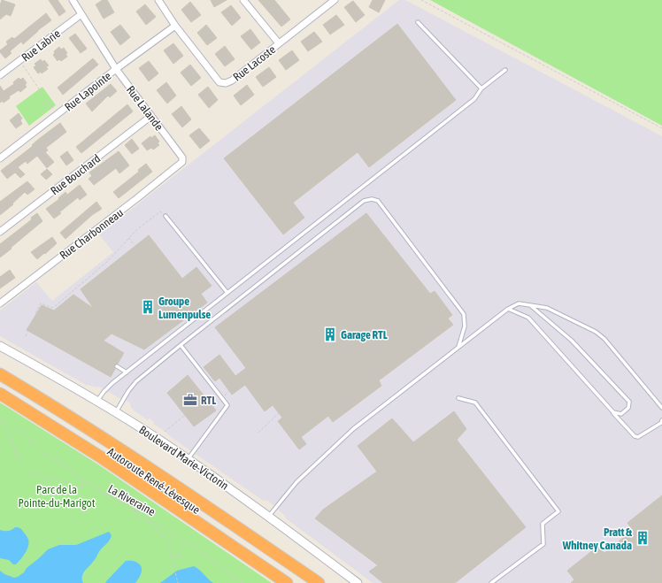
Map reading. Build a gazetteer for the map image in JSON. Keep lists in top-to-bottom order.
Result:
{
  "streets": {
    "highway": ["Autoroute René-Lévesque"],
    "street": [
      "Rue Labrie",
      "Rue Lacoste",
      "Rue Lapointe",
      "Rue Lalande",
      "Rue Bouchard",
      "Rue Charbonneau",
      "Boulevard Marie-Victorin"
    ],
    "path": ["La Riveraine"]
  },
  "crossings": [
    ["Rue Labrie", "Rue Lalande"],
    ["Rue Lacoste", "Rue Lapointe"],
    ["Rue Lapointe", "Rue Lalande"],
    ["Rue Lalande", "Rue Bouchard"],
    ["Rue Lalande", "Rue Charbonneau"]
  ],
  "parks": ["Parc de la Pointe-du-Marigot"],
  "places": {
    "building": ["Groupe Lumenpulse", "Garage RTL", "Pratt & Whitney Canada"],
    "office": ["RTL"]
  }
}
